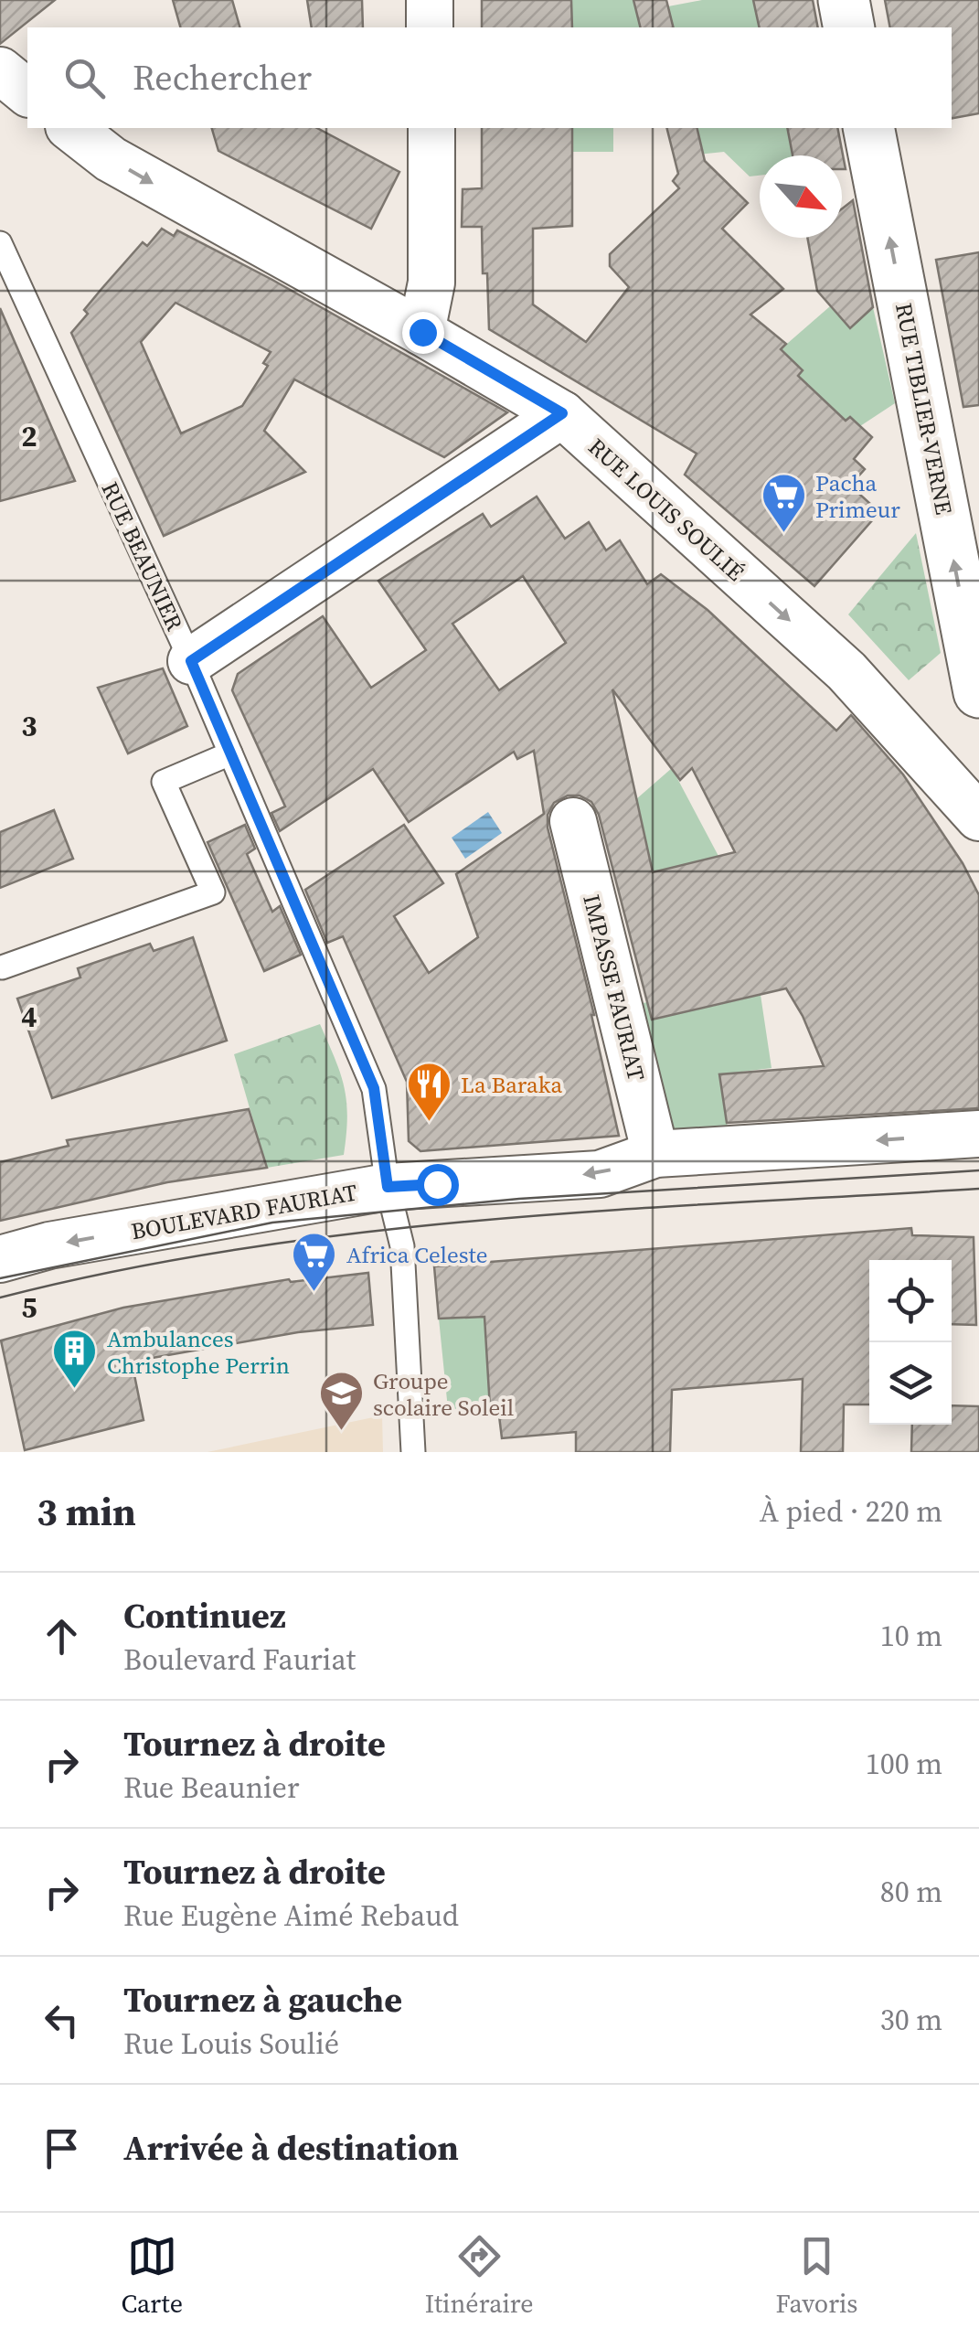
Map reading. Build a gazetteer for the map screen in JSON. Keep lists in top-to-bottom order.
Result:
{
  "streets": {
    "main road": ["RUE TIBLIER-VERNE"],
    "street": ["RUE LOUIS SOULIÉ", "IMPASSE FAURIAT", "BOULEVARD FAURIAT"],
    "lane": ["RUE BEAUNIER"]
  },
  "crossings": [
    ["RUE BEAUNIER", "BOULEVARD FAURIAT"],
    ["IMPASSE FAURIAT", "BOULEVARD FAURIAT"]
  ],
  "one_way": ["RUE TIBLIER-VERNE", "RUE LOUIS SOULIÉ", "BOULEVARD FAURIAT"],
  "places": {
    "supermarket": ["Pacha Primeur", "Africa Celeste"],
    "restaurant": ["La Baraka"],
    "building": ["Ambulances Christophe Perrin"],
    "school or university": ["Groupe scolaire Soleil"]
  },
  "north": "bottom right",
  "page": {
    "search": "Rechercher",
    "heading": ["3 min", "À pied · 220 m"],
    "list": [
      ["Continuez", "Boulevard Fauriat", "10 m"],
      ["Tournez à droite", "Rue Beaunier", "100 m"],
      ["Tournez à droite", "Rue Eugène Aimé Rebaud", "80 m"],
      ["Tournez à gauche", "Rue Louis Soulié", "30 m"],
      "Arrivée à destination"
    ],
    "nav": ["Carte", "Itinéraire", "Favoris"]
  },
  "grid": {
    "rows": [
      "2",
      "3",
      "4",
      "5"
    ]
  }
}
